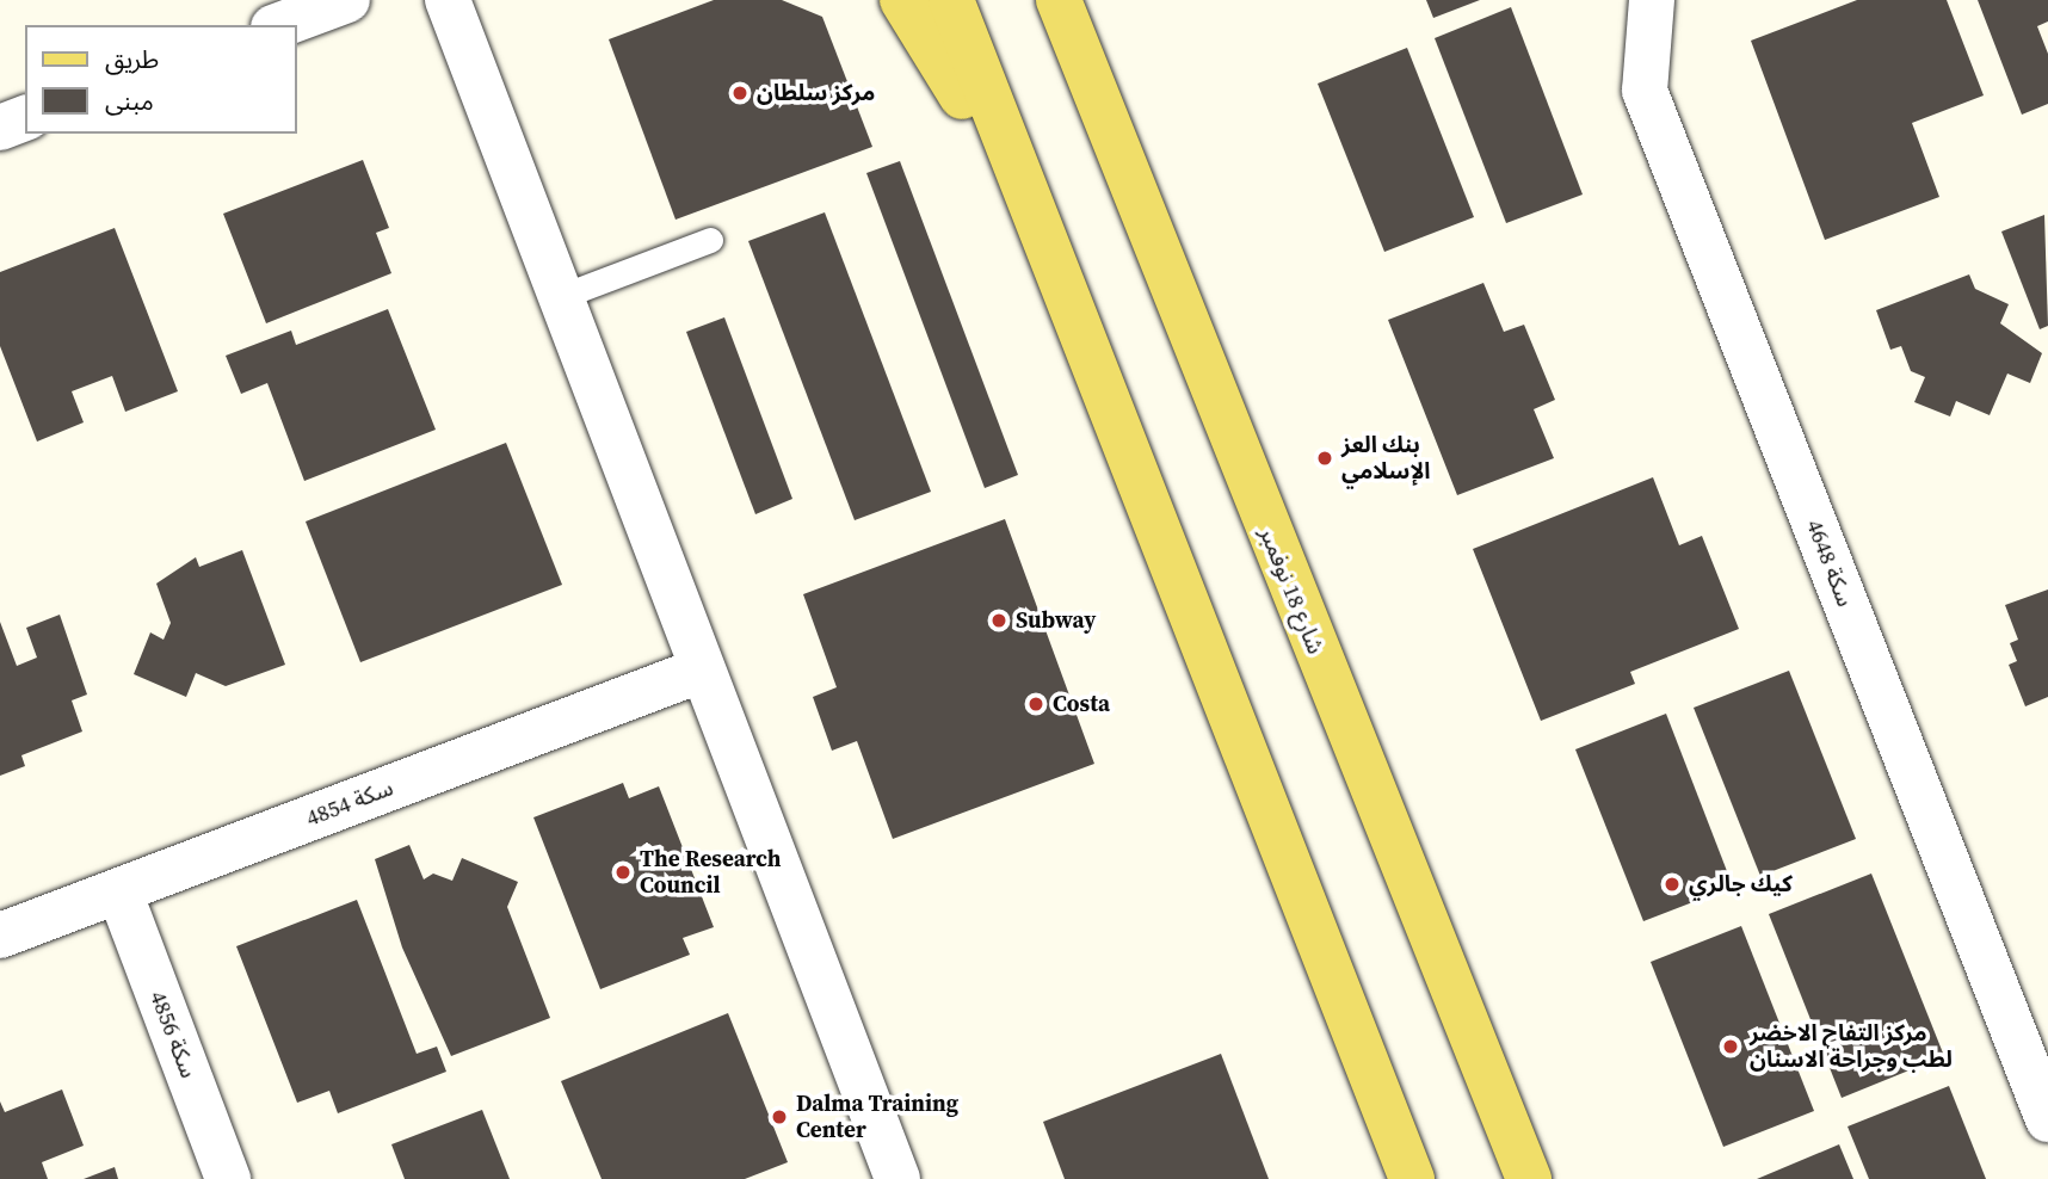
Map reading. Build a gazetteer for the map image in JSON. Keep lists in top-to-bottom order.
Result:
{
  "streets": {
    "main road": ["شارع 18 نوفمبر"],
    "street": ["سكة 4648", "سكة 4854", "سكة 4856"]
  },
  "crossings": [
    ["سكة 4854", "سكة 4856"]
  ],
  "places": [
    "مركز سلطان",
    "بنك العز الإسلامي",
    "Subway",
    "Costa",
    "The Research Council",
    "كيك جالري",
    "مركز التفاح الاخضر لطب وجراحة الاسنان",
    "Dalma Training Center"
  ],
  "legend": ["طريق", "مبنى"]
}
